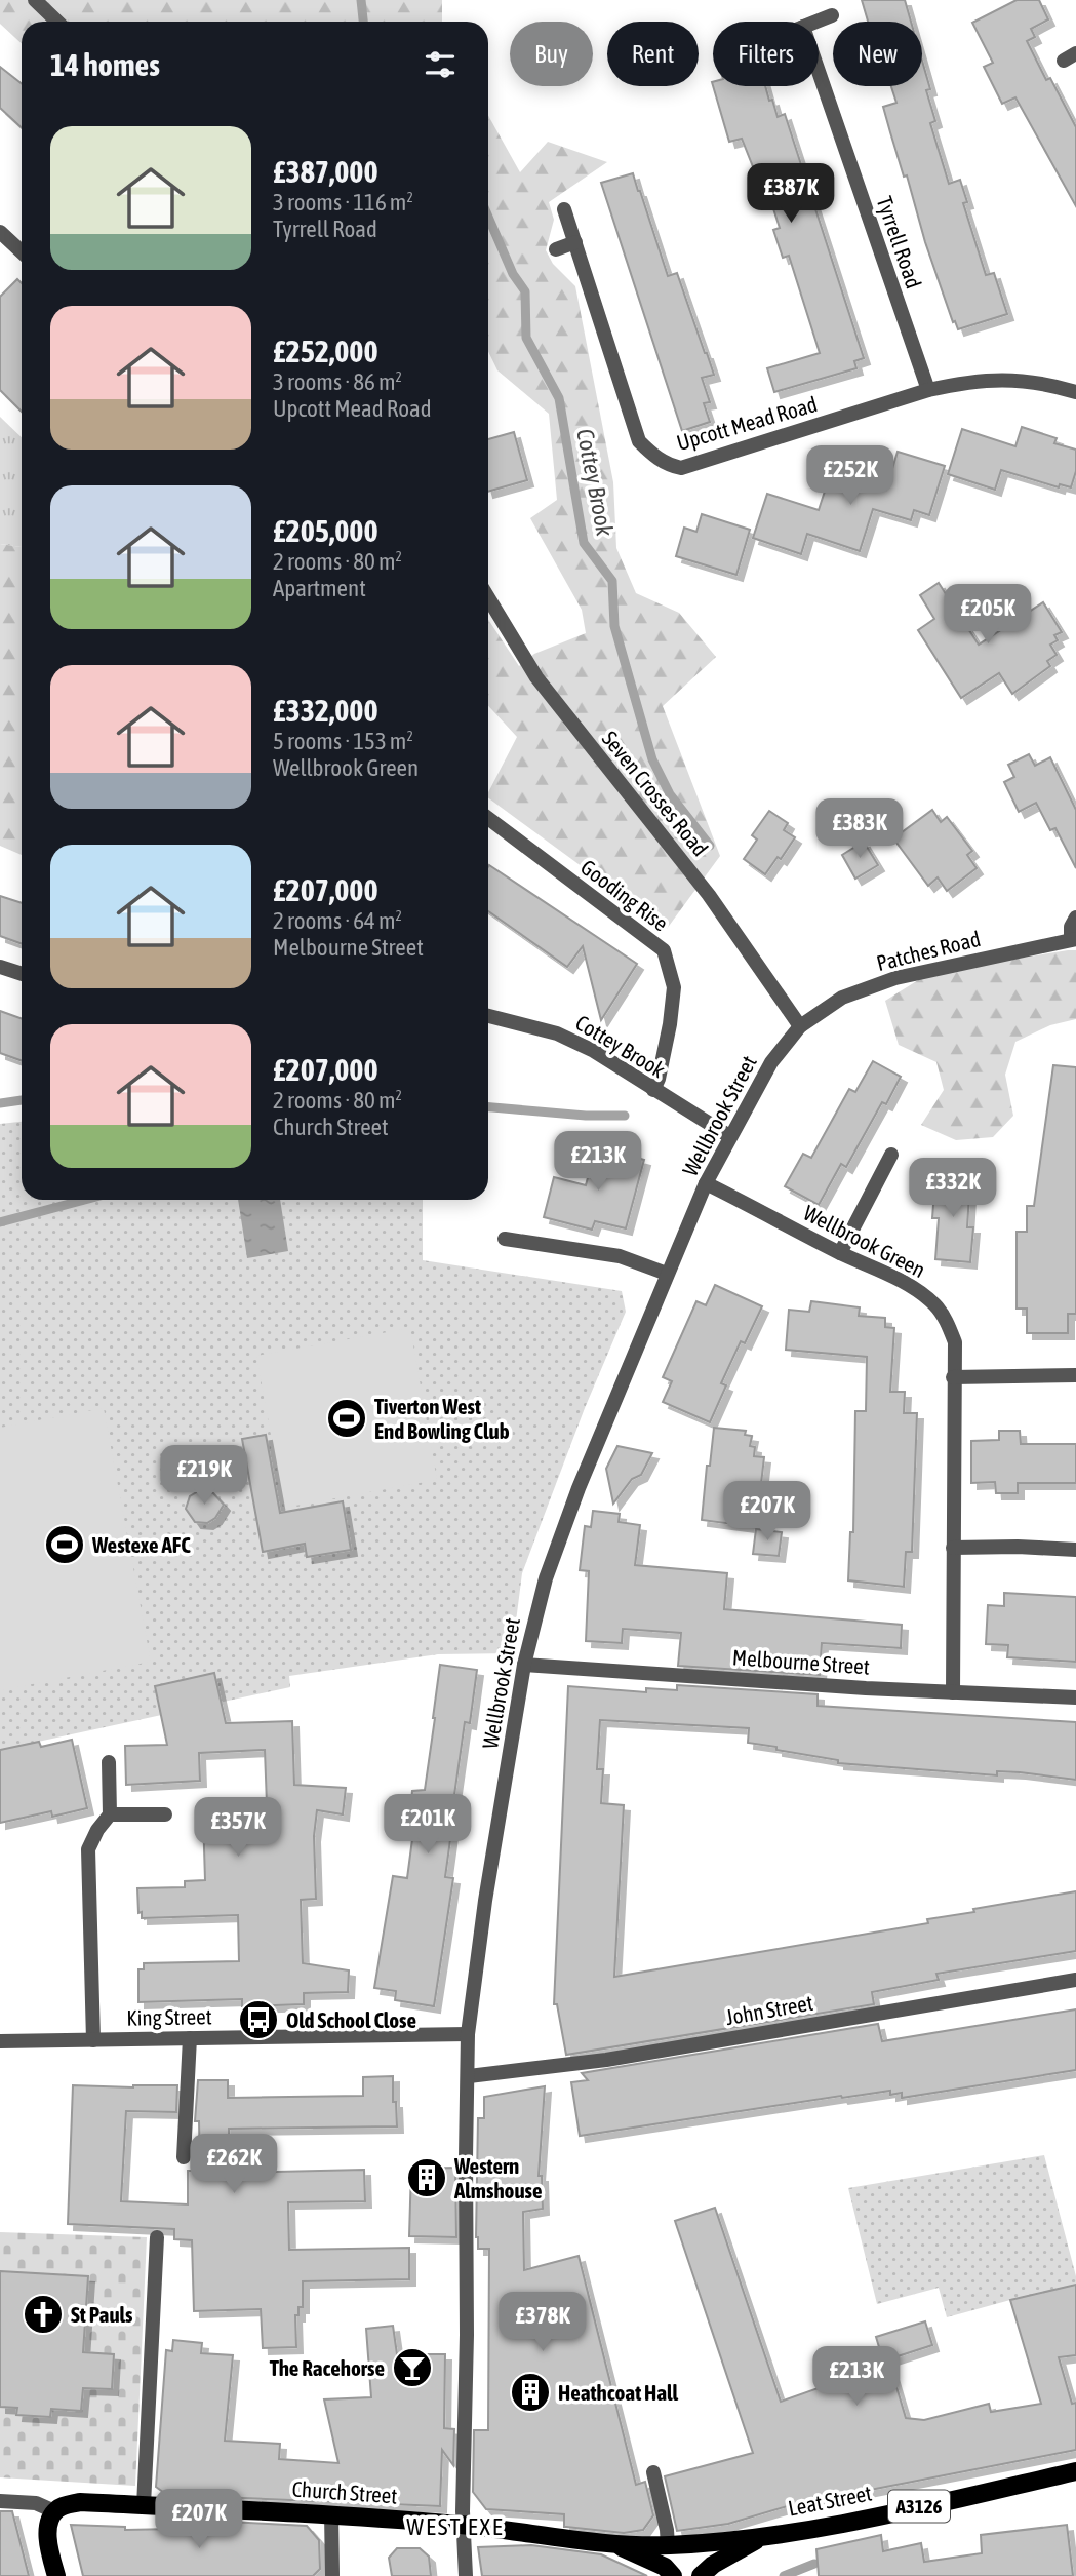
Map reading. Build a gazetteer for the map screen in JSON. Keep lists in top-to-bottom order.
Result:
{
  "streets": {
    "main road": ["Church Street", "Leat Street", "A3126"],
    "street": [
      "Tyrrell Road",
      "Upcott Mead Road",
      "Seven Crosses Road",
      "Gooding Rise",
      "Patches Road",
      "Cottey Brook",
      "Wellbrook Street",
      "Wellbrook Green",
      "Melbourne Street",
      "John Street",
      "King Street"
    ]
  },
  "crossings": [
    ["Tyrrell Road", "Upcott Mead Road"],
    ["Seven Crosses Road", "Patches Road"],
    ["Seven Crosses Road", "Wellbrook Street"],
    ["Gooding Rise", "Cottey Brook"],
    ["Patches Road", "Wellbrook Street"],
    ["Cottey Brook", "Wellbrook Street"],
    ["Wellbrook Street", "Wellbrook Green"],
    ["Wellbrook Street", "Melbourne Street"],
    ["Wellbrook Street", "John Street"],
    ["Wellbrook Street", "King Street"],
    ["Wellbrook Street", "Church Street"],
    ["Wellbrook Green", "Melbourne Street"],
    ["Church Street", "Leat Street"],
    ["Church Street", "A3126"],
    ["Leat Street", "A3126"]
  ],
  "districts": ["WEST EXE"],
  "water": ["Cottey Brook"],
  "places": {
    "sports": ["Tiverton West End Bowling Club", "Westexe AFC"],
    "bus stop": ["Old School Close"],
    "building": ["Western Almshouse", "Heathcoat Hall"],
    "church": ["St Pauls"],
    "bar": ["The Racehorse"]
  },
  "page": {
    "chip": [
      "Buy",
      "Rent",
      "Filters",
      "New"
    ],
    "heading": "14 homes",
    "list": [
      {
        "name": "£387,000",
        "note": "3 rooms · 116 m² · Tyrrell Road"
      },
      {
        "name": "£252,000",
        "note": "3 rooms · 86 m² · Upcott Mead Road"
      },
      {
        "name": "£205,000",
        "note": "2 rooms · 80 m² · Apartment"
      },
      {
        "name": "£332,000",
        "note": "5 rooms · 153 m² · Wellbrook Green"
      },
      {
        "name": "£207,000",
        "note": "2 rooms · 64 m² · Melbourne Street"
      },
      {
        "name": "£207,000",
        "note": "2 rooms · 80 m² · Church Street"
      }
    ],
    "price": [
      "£387K",
      "£252K",
      "£205K",
      "£383K",
      "£213K",
      "£332K",
      "£219K",
      "£207K",
      "£201K",
      "£357K",
      "£262K",
      "£378K",
      "£213K",
      "£207K"
    ]
  }
}
